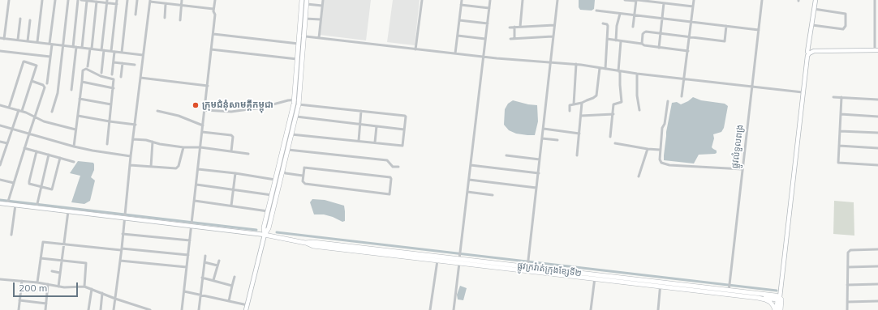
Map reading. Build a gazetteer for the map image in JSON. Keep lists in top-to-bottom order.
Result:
{
  "streets": {
    "main road": ["ផ្លូវក្រវ៉ាត់ក្រុងខ្សែទី២"],
    "street": ["ផ្លូវលំទួលពង្រ"]
  },
  "crossings": [
    ["ផ្លូវលំទួលពង្រ", "ផ្លូវក្រវ៉ាត់ក្រុងខ្សែទី២"]
  ],
  "places": ["ក្រុមជំនុំសាមគ្គីកម្ពុជា"],
  "scale_bar": "200 m"
}
